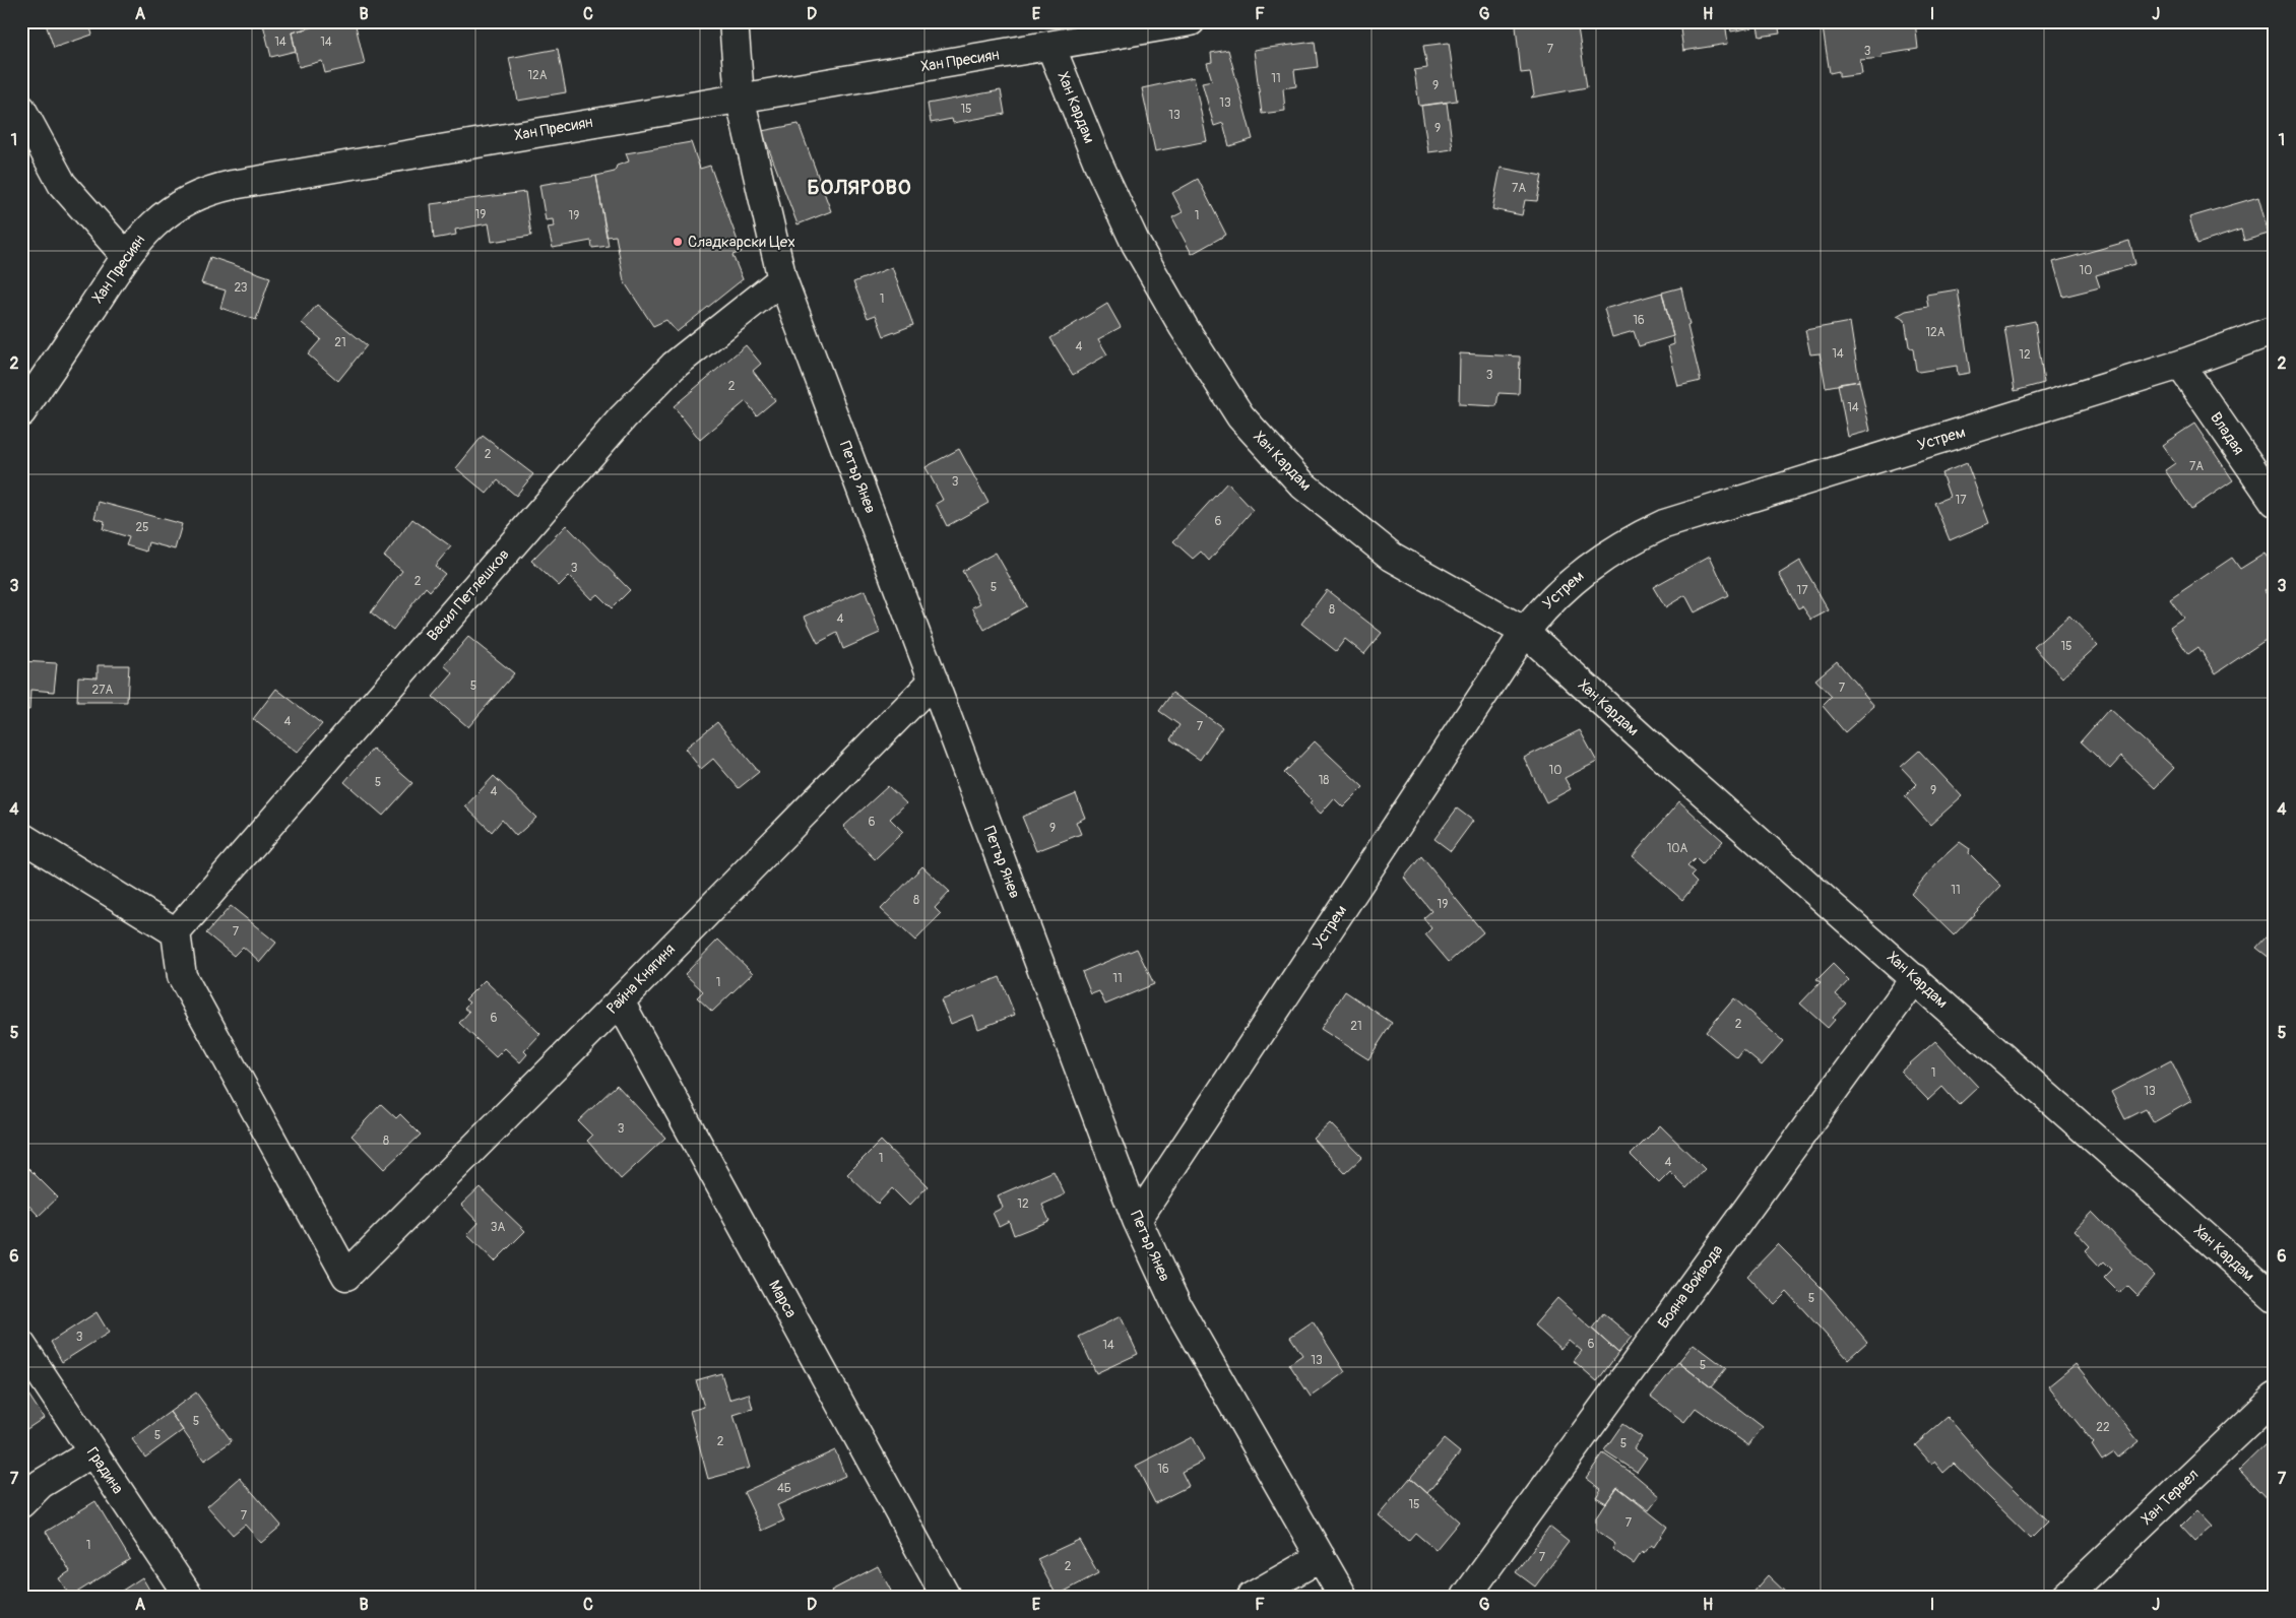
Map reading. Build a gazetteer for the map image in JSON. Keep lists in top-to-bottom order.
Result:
{
  "streets": {
    "street": [
      "Хан Пресиян",
      "Хан Кардам",
      "Владая",
      "Устрем",
      "Петър Янев",
      "Васил Петлешков",
      "Райна Княгиня",
      "Бояна Войвода",
      "Марса",
      "Градина",
      "Хан Тервел"
    ]
  },
  "crossings": [
    ["Хан Пресиян", "Хан Кардам"],
    ["Хан Пресиян", "Петър Янев"],
    ["Хан Кардам", "Устрем"],
    ["Хан Кардам", "Бояна Войвода"],
    ["Владая", "Устрем"],
    ["Устрем", "Петър Янев"],
    ["Петър Янев", "Васил Петлешков"],
    ["Петър Янев", "Райна Княгиня"],
    ["Васил Петлешков", "Райна Княгиня"],
    ["Райна Княгиня", "Марса"]
  ],
  "districts": ["БОЛЯРОВО"],
  "places": ["Сладкарски Цех"],
  "house_numbers": [
    "14",
    "14",
    "7",
    "3",
    "12А",
    "11",
    "9",
    "13",
    "15",
    "13",
    "9",
    "7А",
    "19",
    "19",
    "1",
    "10",
    "23",
    "1",
    "16",
    "12А",
    "21",
    "4",
    "14",
    "12",
    "3",
    "2",
    "14",
    "2",
    "7А",
    "3",
    "17",
    "6",
    "25",
    "3",
    "2",
    "5",
    "17",
    "8",
    "4",
    "15",
    "5",
    "7",
    "27А",
    "4",
    "7",
    "10",
    "18",
    "5",
    "9",
    "4",
    "6",
    "9",
    "10А",
    "11",
    "8",
    "19",
    "7",
    "11",
    "1",
    "6",
    "2",
    "21",
    "1",
    "13",
    "3",
    "8",
    "1",
    "4",
    "12",
    "3А",
    "5",
    "3",
    "6",
    "14",
    "13",
    "5",
    "5",
    "22",
    "5",
    "2",
    "5",
    "16",
    "4Б",
    "15",
    "7",
    "7",
    "1",
    "7",
    "2"
  ],
  "grid": {
    "columns": [
      "A",
      "B",
      "C",
      "D",
      "E",
      "F",
      "G",
      "H",
      "I",
      "J"
    ],
    "rows": [
      "1",
      "2",
      "3",
      "4",
      "5",
      "6",
      "7"
    ]
  }
}
